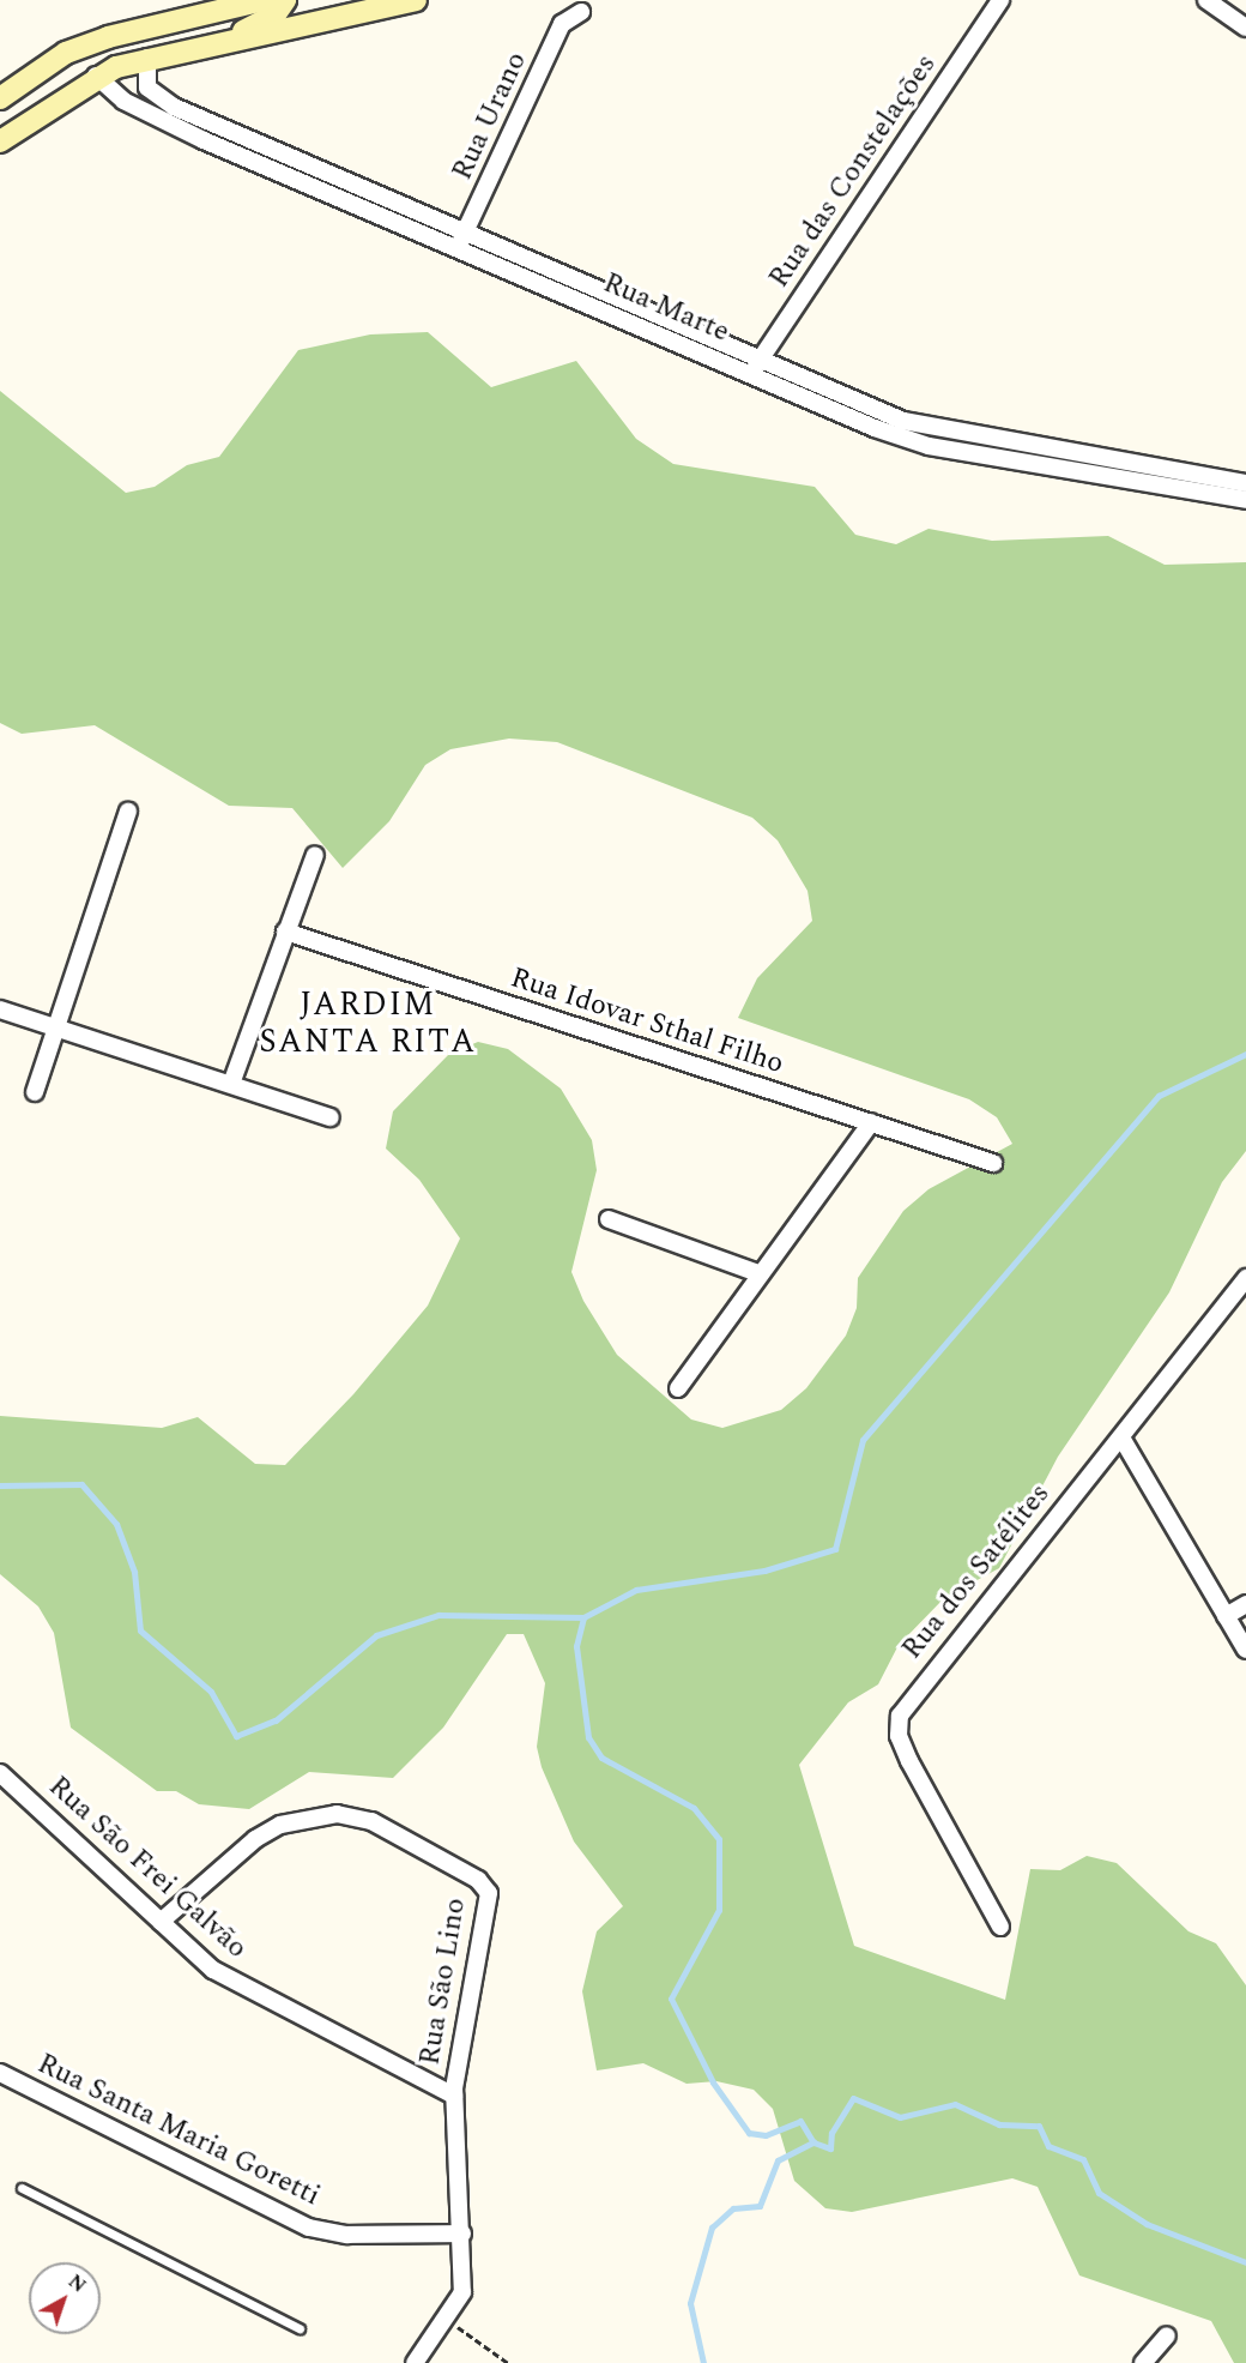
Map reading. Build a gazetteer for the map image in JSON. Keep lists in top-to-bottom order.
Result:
{
  "streets": {
    "street": [
      "Rua Urano",
      "Rua das Constelações",
      "Rua Marte",
      "Rua Idovar Sthal Filho",
      "Rua dos Satélites",
      "Rua São Frei Galvão",
      "Rua São Lino",
      "Rua Santa Maria Goretti"
    ]
  },
  "crossings": [
    ["Rua Urano", "Rua Marte"],
    ["Rua das Constelações", "Rua Marte"],
    ["Rua São Frei Galvão", "Rua São Lino"],
    ["Rua São Lino", "Rua Santa Maria Goretti"]
  ],
  "districts": ["JARDIM SANTA RITA"],
  "north": "top right"
}
